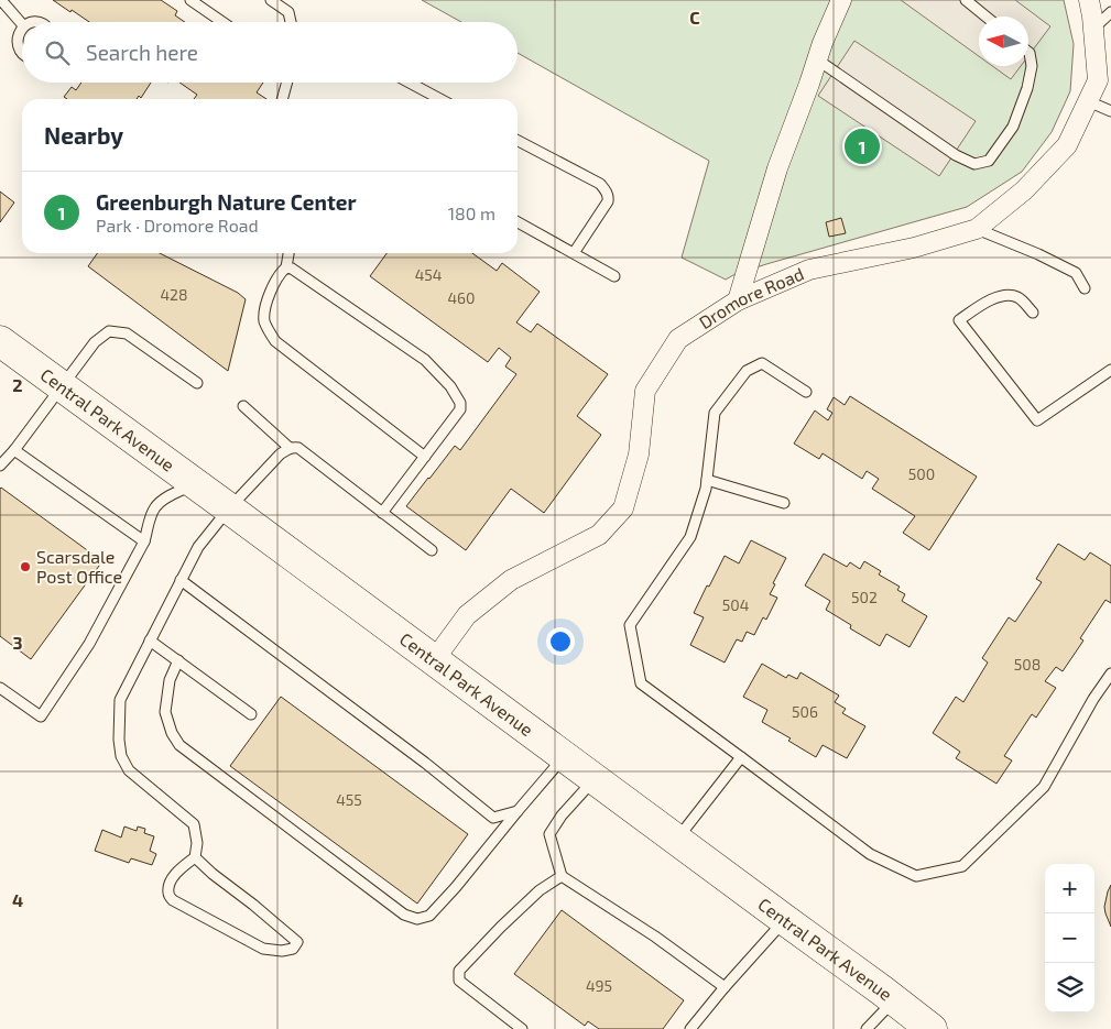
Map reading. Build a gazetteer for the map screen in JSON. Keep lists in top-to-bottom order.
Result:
{
  "streets": {
    "main road": ["Central Park Avenue"],
    "street": ["Dromore Road"]
  },
  "crossings": [
    ["Dromore Road", "Central Park Avenue"]
  ],
  "places": ["Scarsdale Post Office"],
  "house_numbers": [
    "454",
    "428",
    "460",
    "500",
    "502",
    "504",
    "508",
    "506",
    "455",
    "495"
  ],
  "north": "left",
  "page": {
    "search": "Search here",
    "heading": "Nearby",
    "pins": "1",
    "list": [
      {
        "mark": "1",
        "name": "Greenburgh Nature Center",
        "note": "Park · Dromore Road",
        "value": "180 m"
      }
    ],
    "map_buttons": ["+", "−"]
  },
  "grid": {
    "columns": ["C"],
    "rows": ["2", "3", "4"]
  }
}
